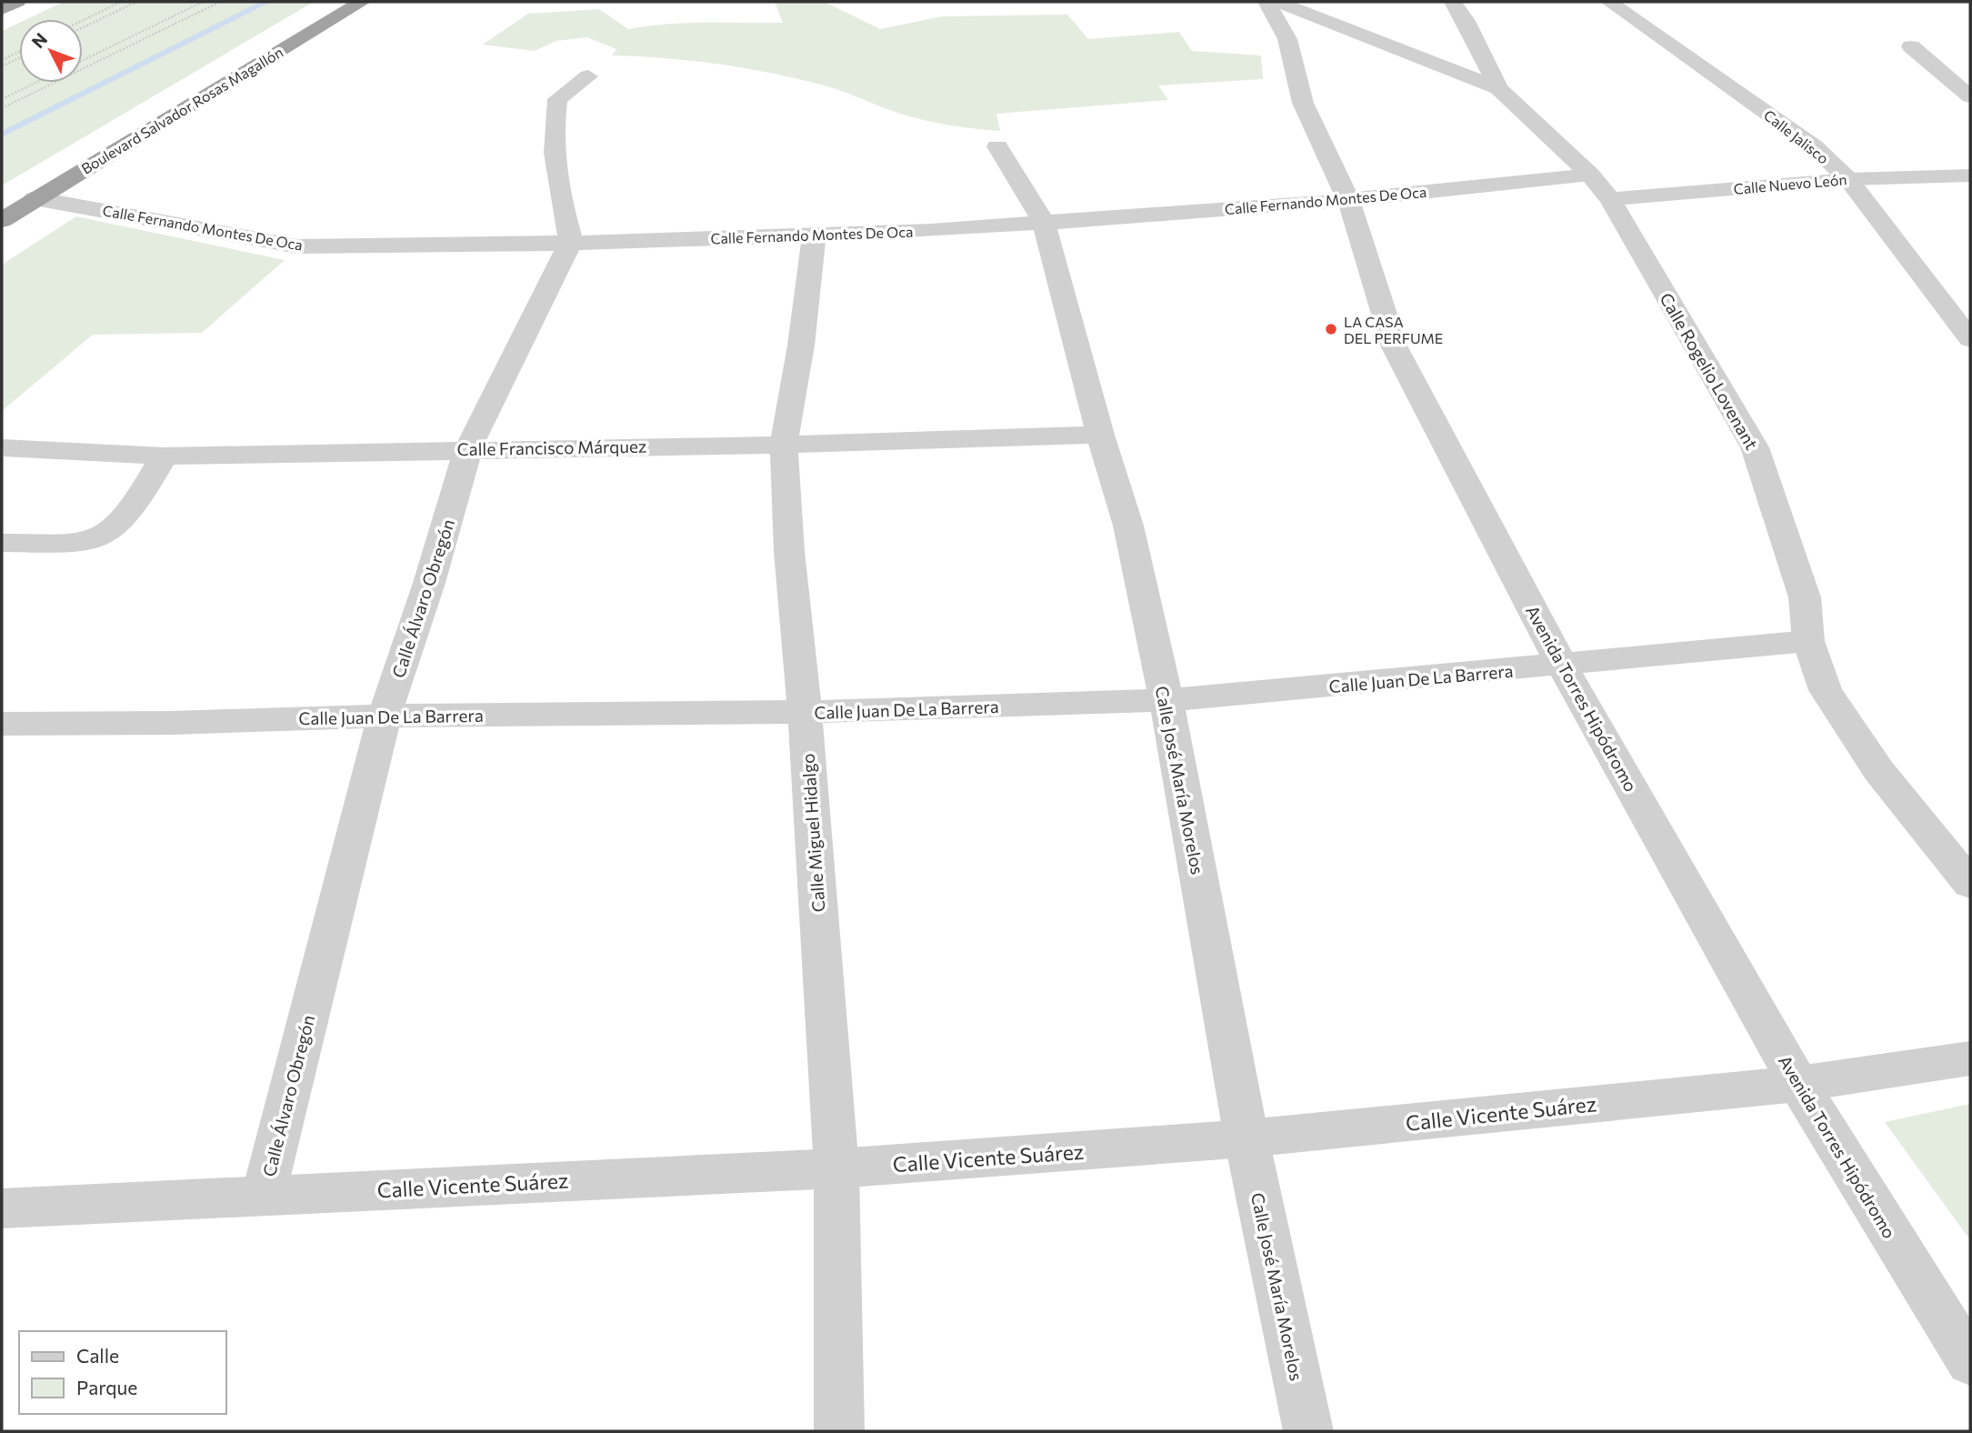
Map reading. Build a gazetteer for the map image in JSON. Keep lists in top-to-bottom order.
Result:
{
  "streets": {
    "highway": ["Boulevard Salvador Rosas Magallón"],
    "street": [
      "Calle Jalisco",
      "Calle Nuevo León",
      "Calle Fernando Montes De Oca",
      "Calle Rogelio Lovenant",
      "Calle Francisco Márquez",
      "Calle Álvaro Obregón",
      "Calle Juan De La Barrera",
      "Avenida Torres Hipódromo",
      "Calle José María Morelos",
      "Calle Miguel Hidalgo",
      "Calle Vicente Suárez"
    ]
  },
  "crossings": [
    ["Boulevard Salvador Rosas Magallón", "Calle Fernando Montes De Oca"],
    ["Calle Jalisco", "Calle Nuevo León"],
    ["Calle Nuevo León", "Calle Rogelio Lovenant"],
    ["Calle Fernando Montes De Oca", "Calle Rogelio Lovenant"],
    ["Calle Fernando Montes De Oca", "Calle Álvaro Obregón"],
    ["Calle Fernando Montes De Oca", "Avenida Torres Hipódromo"],
    ["Calle Fernando Montes De Oca", "Calle José María Morelos"],
    ["Calle Fernando Montes De Oca", "Calle Miguel Hidalgo"],
    ["Calle Rogelio Lovenant", "Calle Juan De La Barrera"],
    ["Calle Francisco Márquez", "Calle Álvaro Obregón"],
    ["Calle Francisco Márquez", "Calle José María Morelos"],
    ["Calle Francisco Márquez", "Calle Miguel Hidalgo"],
    ["Calle Álvaro Obregón", "Calle Juan De La Barrera"],
    ["Calle Álvaro Obregón", "Calle Vicente Suárez"],
    ["Calle Juan De La Barrera", "Avenida Torres Hipódromo"],
    ["Calle Juan De La Barrera", "Calle José María Morelos"],
    ["Calle Juan De La Barrera", "Calle Miguel Hidalgo"],
    ["Avenida Torres Hipódromo", "Calle Vicente Suárez"],
    ["Calle José María Morelos", "Calle Vicente Suárez"],
    ["Calle Miguel Hidalgo", "Calle Vicente Suárez"]
  ],
  "places": ["LA CASA DEL PERFUME"],
  "legend": ["Calle", "Parque"],
  "north": "top left"
}
